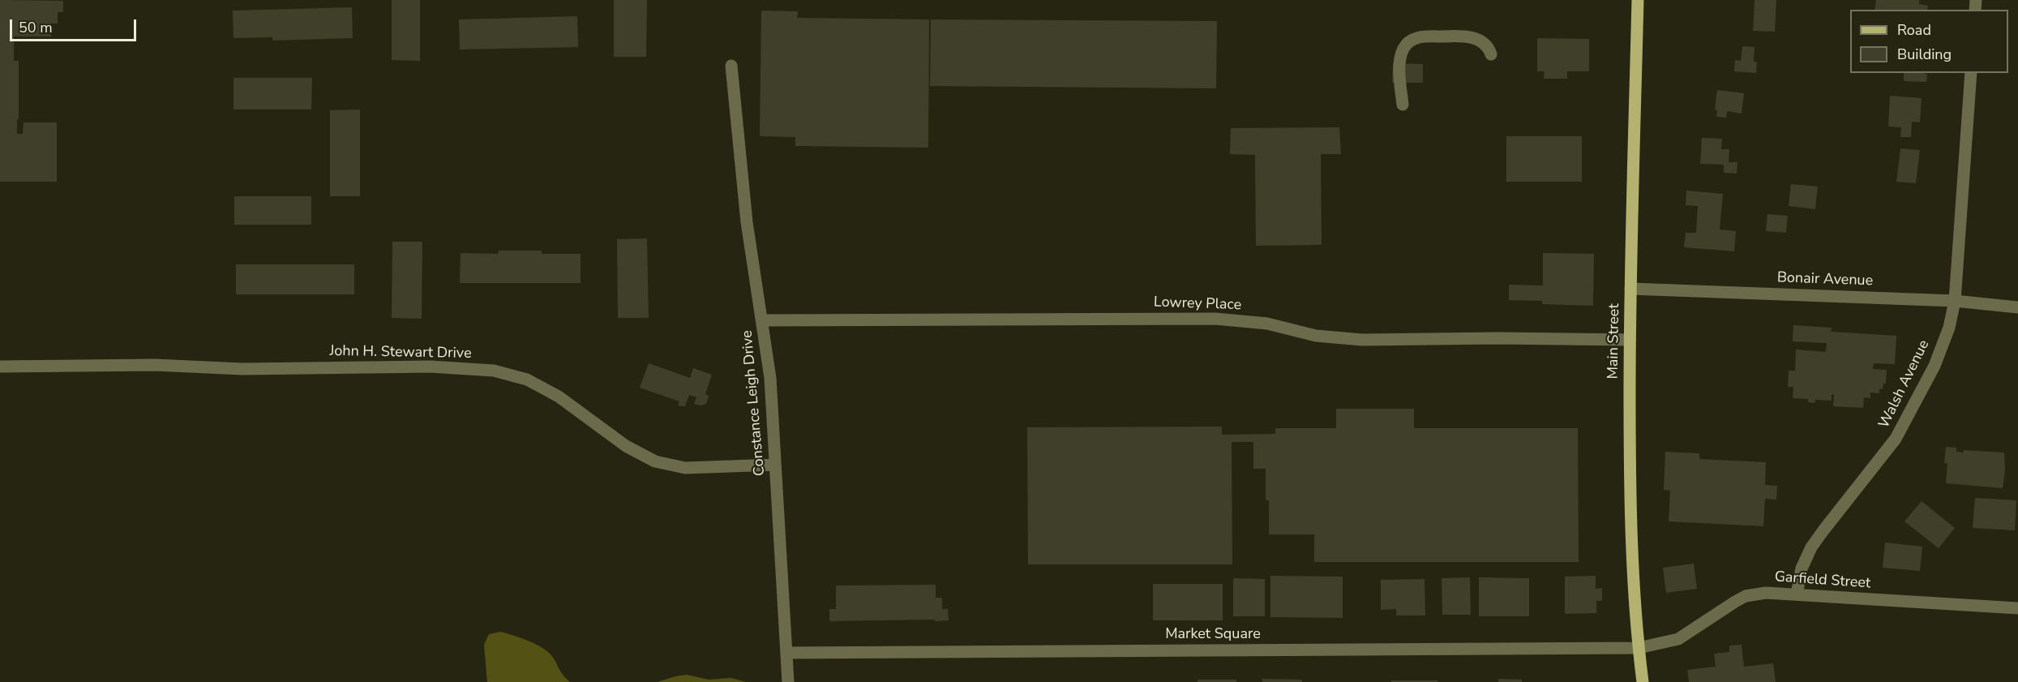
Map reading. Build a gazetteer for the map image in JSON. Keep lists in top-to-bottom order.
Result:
{
  "streets": {
    "main road": ["Main Street"],
    "street": [
      "Bonair Avenue",
      "Lowrey Place",
      "John H. Stewart Drive",
      "Walsh Avenue",
      "Constance Leigh Drive",
      "Garfield Street",
      "Market Square"
    ]
  },
  "crossings": [
    ["Bonair Avenue", "Main Street"],
    ["Bonair Avenue", "Walsh Avenue"],
    ["Lowrey Place", "Main Street"],
    ["Lowrey Place", "Constance Leigh Drive"],
    ["Main Street", "Garfield Street"],
    ["Main Street", "Market Square"],
    ["John H. Stewart Drive", "Constance Leigh Drive"],
    ["Walsh Avenue", "Garfield Street"],
    ["Constance Leigh Drive", "Market Square"],
    ["Garfield Street", "Market Square"]
  ],
  "legend": ["Road", "Building"],
  "scale_bar": "50 m"
}
